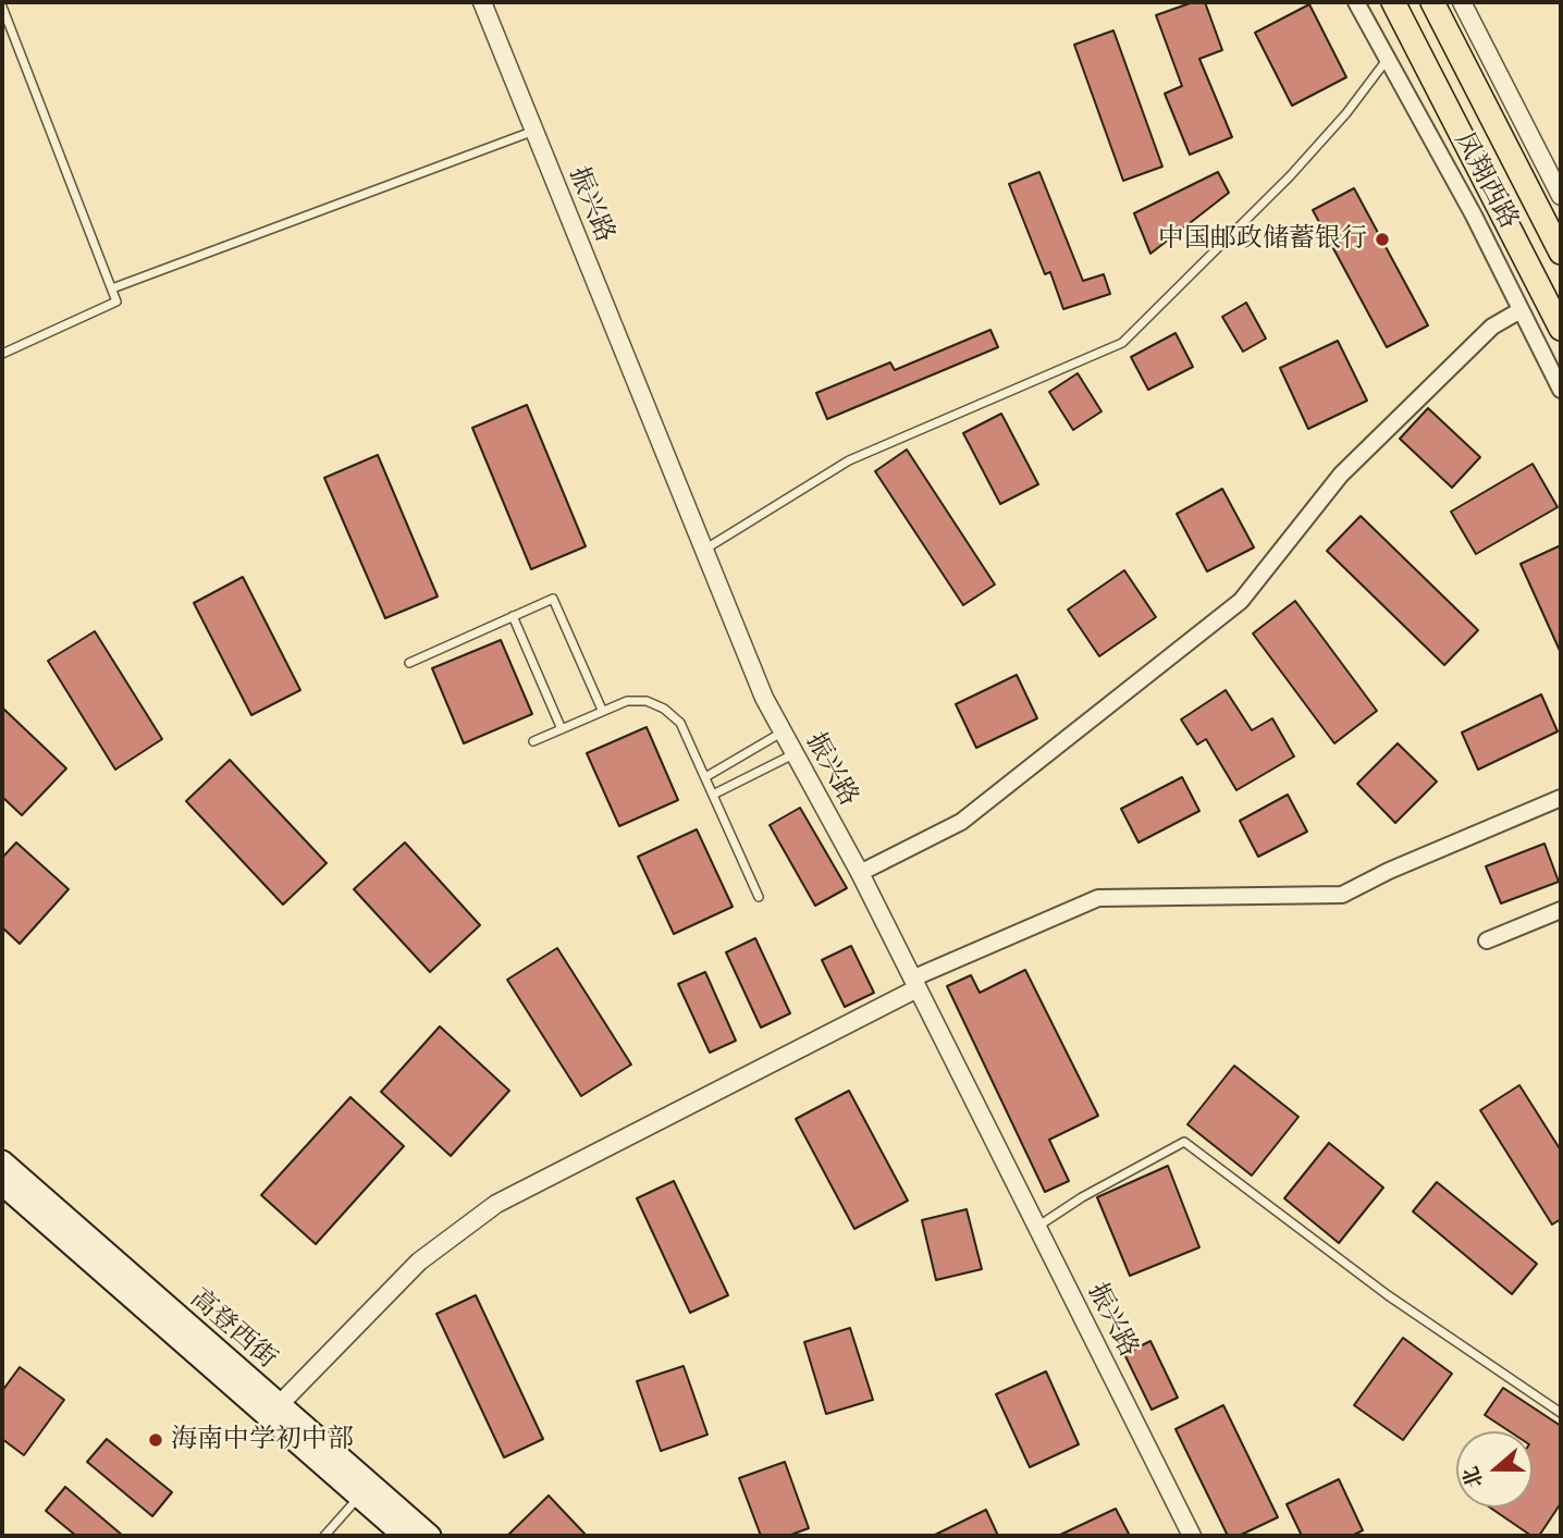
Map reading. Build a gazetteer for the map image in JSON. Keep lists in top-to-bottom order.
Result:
{
  "streets": {
    "main road": ["凤翔西路", "高登西街"],
    "street": ["振兴路"]
  },
  "places": ["中国邮政储蓄银行", "海南中学初中部"],
  "north": "left"
}
